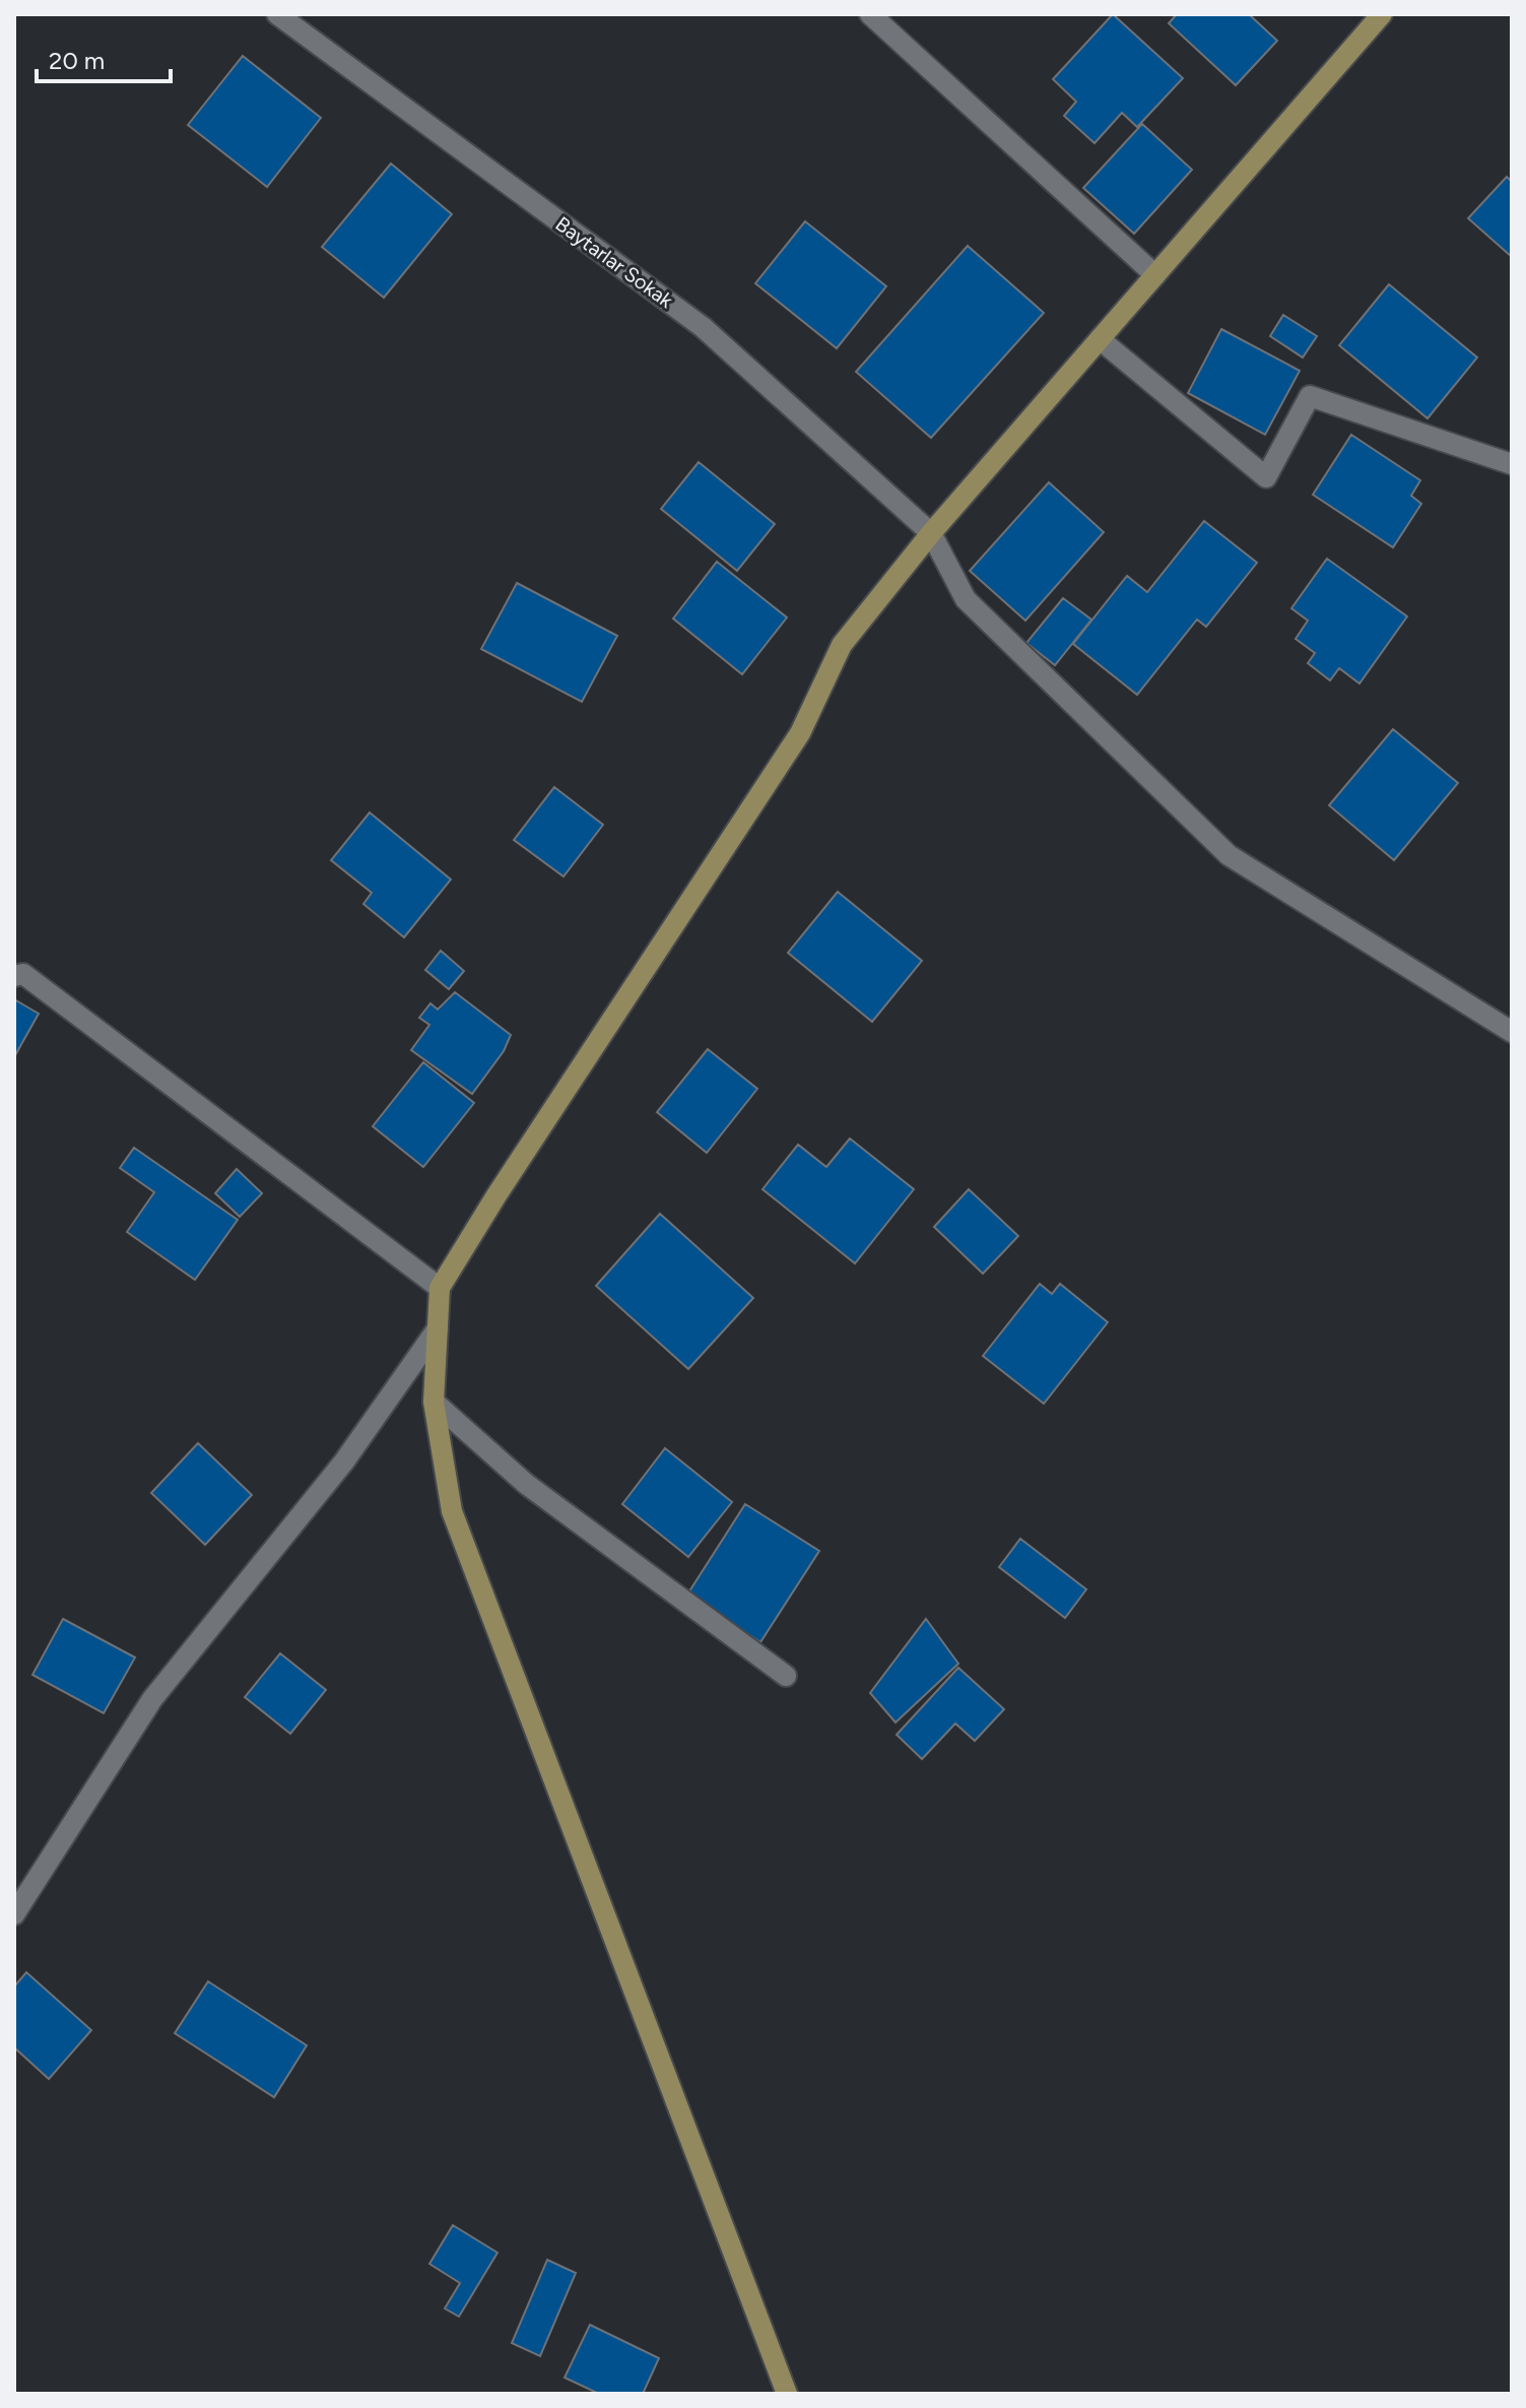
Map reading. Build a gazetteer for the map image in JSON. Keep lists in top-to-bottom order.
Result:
{
  "streets": {
    "street": ["Baytarlar Sokak"]
  },
  "scale_bar": "20 m"
}
